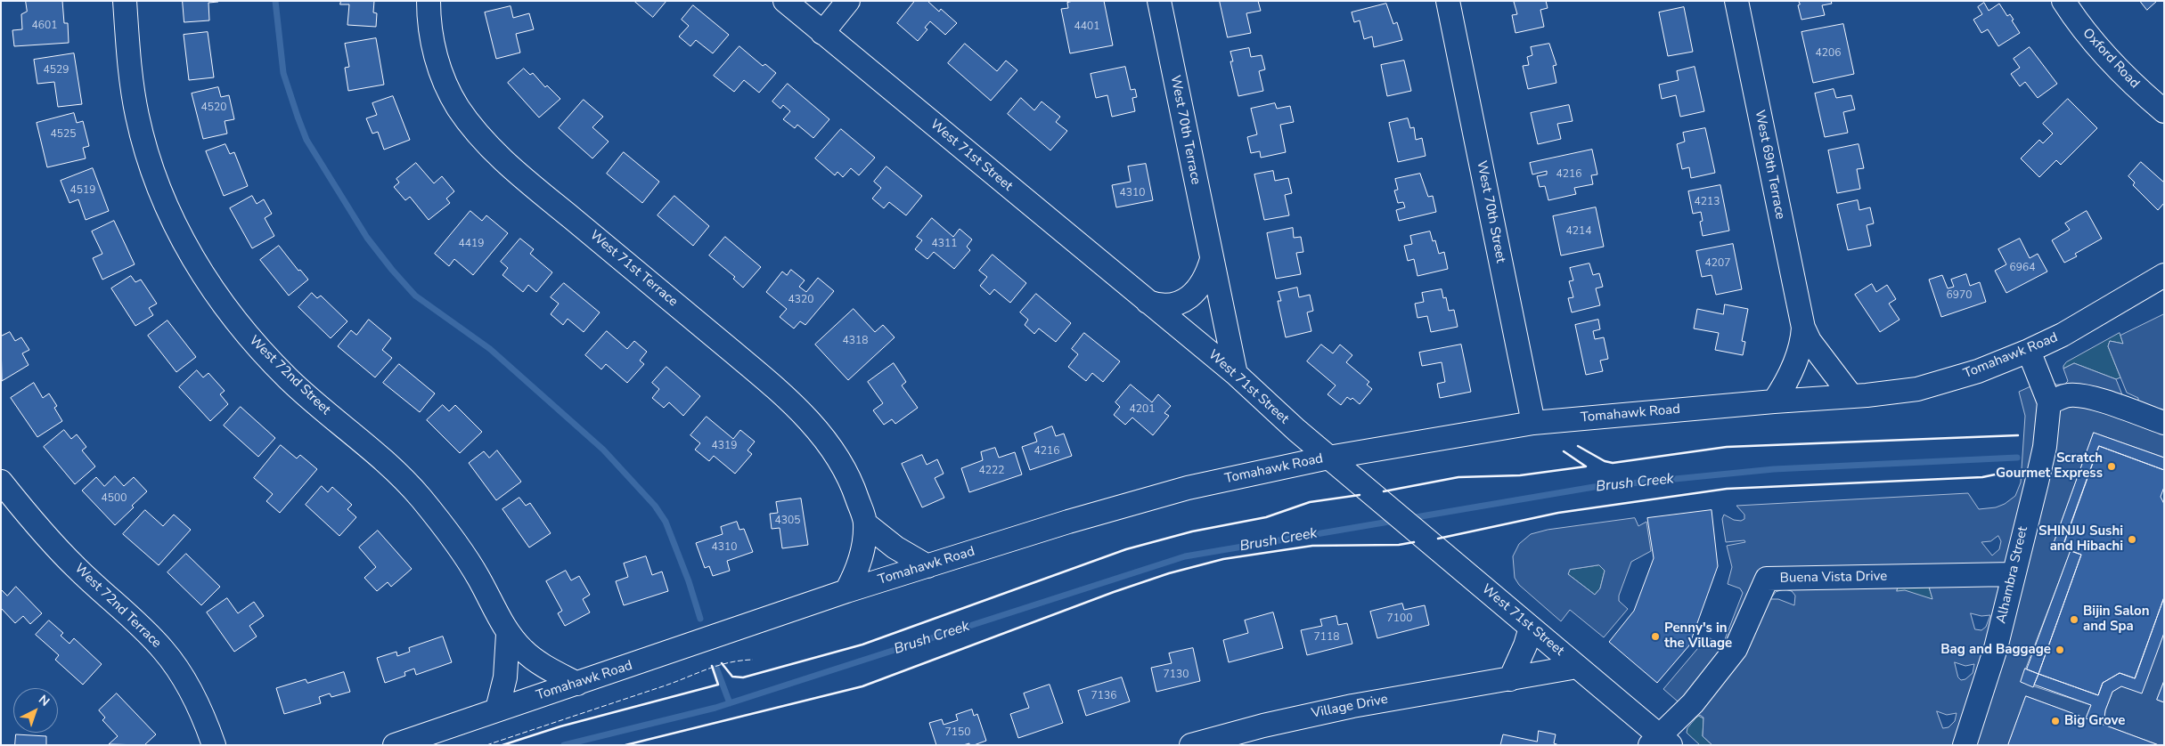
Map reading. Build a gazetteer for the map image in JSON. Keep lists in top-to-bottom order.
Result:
{
  "streets": {
    "street": [
      "Oxford Road",
      "West 70th Terrace",
      "West 71st Street",
      "West 69th Terrace",
      "West 70th Street",
      "West 71st Terrace",
      "Tomahawk Road",
      "West 72nd Street",
      "Alhambra Street",
      "Buena Vista Drive",
      "West 72nd Terrace",
      "Village Drive"
    ]
  },
  "crossings": [
    ["West 70th Terrace", "West 71st Street"],
    ["West 71st Street", "Tomahawk Road"],
    ["West 71st Street", "Buena Vista Drive"],
    ["West 71st Street", "Village Drive"],
    ["West 69th Terrace", "Tomahawk Road"],
    ["West 70th Street", "Tomahawk Road"],
    ["West 71st Terrace", "Tomahawk Road"],
    ["Tomahawk Road", "West 72nd Street"],
    ["Alhambra Street", "Buena Vista Drive"]
  ],
  "water": ["Brush Creek"],
  "places": [
    "Scratch Gourmet Express",
    "SHINJU Sushi and Hibachi",
    "Bijin Salon and Spa",
    "Penny's in the Village",
    "Bag and Baggage",
    "Big Grove"
  ],
  "house_numbers": [
    "4601",
    "4401",
    "4206",
    "4529",
    "4520",
    "4525",
    "4216",
    "4519",
    "4310",
    "4213",
    "4214",
    "4419",
    "4311",
    "4207",
    "6964",
    "6970",
    "4320",
    "4318",
    "4201",
    "4319",
    "4216",
    "4222",
    "4500",
    "4305",
    "4310",
    "7100",
    "7118",
    "7130",
    "7136",
    "7150"
  ],
  "north": "top right"
}
